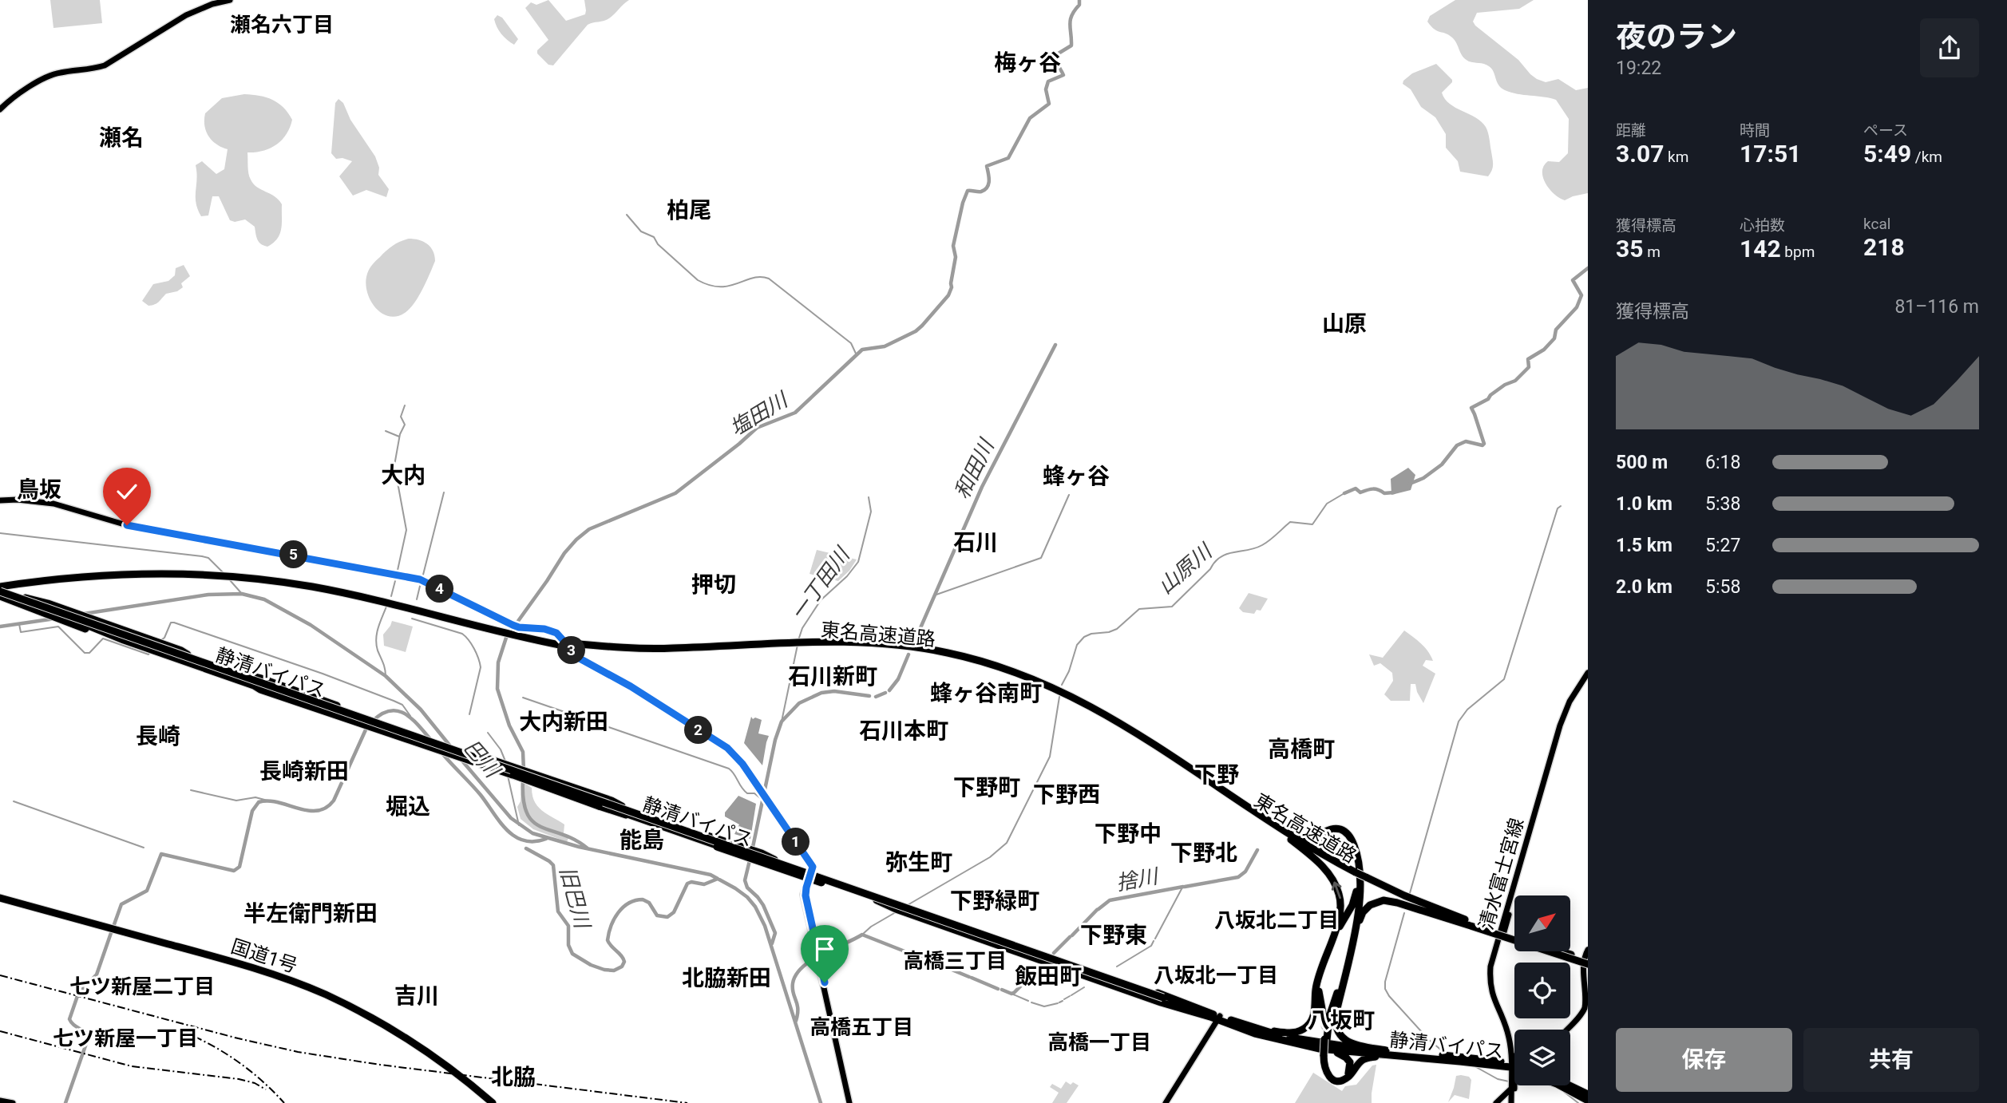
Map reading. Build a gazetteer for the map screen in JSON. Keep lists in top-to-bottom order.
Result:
{
  "streets": {
    "highway": ["東名高速道路", "静清バイパス", "国道1号"],
    "main road": ["清水富士宮線"]
  },
  "crossings": [
    ["東名高速道路", "静清バイパス"],
    ["静清バイパス", "清水富士宮線"]
  ],
  "districts": [
    "瀬名六丁目",
    "梅ヶ谷",
    "瀬名",
    "柏尾",
    "山原",
    "大内",
    "蜂ヶ谷",
    "鳥坂",
    "石川",
    "押切",
    "石川新町",
    "蜂ヶ谷南町",
    "大内新田",
    "石川本町",
    "長崎",
    "高橋町",
    "長崎新田",
    "下野",
    "下野町",
    "下野西",
    "堀込",
    "下野中",
    "能島",
    "下野北",
    "弥生町",
    "下野緑町",
    "半左衛門新田",
    "八坂北二丁目",
    "下野東",
    "高橋三丁目",
    "八坂北一丁目",
    "飯田町",
    "北脇新田",
    "七ツ新屋二丁目",
    "吉川",
    "八坂町",
    "高橋五丁目",
    "七ツ新屋一丁目",
    "高橋一丁目",
    "北脇"
  ],
  "water": [
    "塩田川",
    "和田川",
    "山原川",
    "一丁田川",
    "巴川",
    "捨川",
    "旧巴川"
  ],
  "north": "top right",
  "page": {
    "heading": ["夜のラン", "19:22"],
    "stats": [
      ["距離", "3.07 km"],
      ["時間", "17:51"],
      ["ペース", "5:49 /km"],
      ["獲得標高", "35 m"],
      ["心拍数", "142 bpm"],
      ["kcal", "218"]
    ],
    "chart": ["獲得標高", "81–116 m"],
    "list": [
      {
        "name": "500 m",
        "note": "6:18"
      },
      {
        "name": "1.0 km",
        "note": "5:38"
      },
      {
        "name": "1.5 km",
        "note": "5:27"
      },
      {
        "name": "2.0 km",
        "note": "5:58"
      }
    ],
    "pins": [
      "5",
      "4",
      "3",
      "2",
      "1"
    ],
    "buttons": ["保存", "共有"]
  }
}
